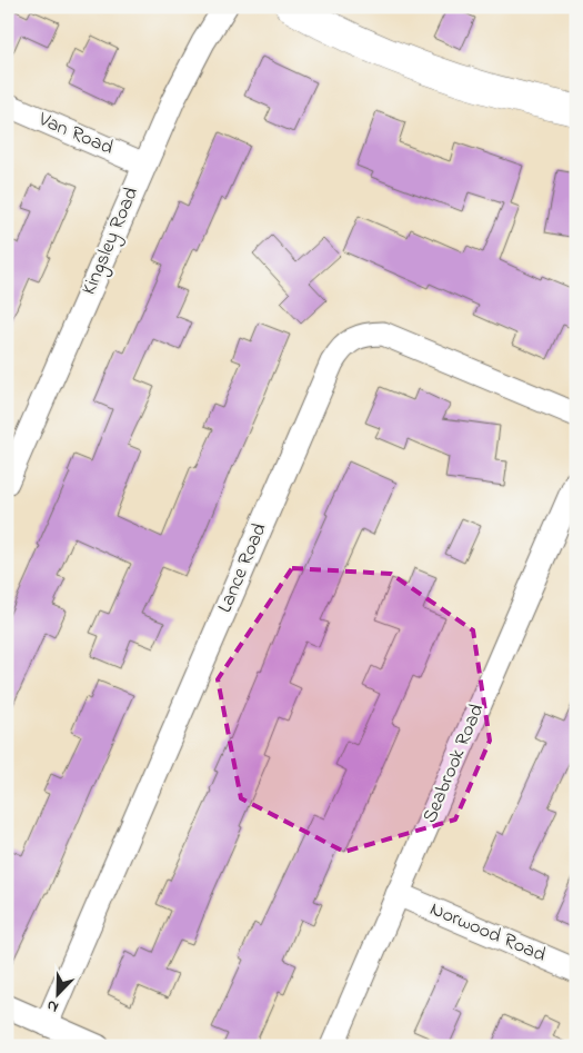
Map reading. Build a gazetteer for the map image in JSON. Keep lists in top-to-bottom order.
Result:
{
  "streets": {
    "street": [
      "Van Road",
      "Kingsley Road",
      "Lance Road",
      "Seabrook Road",
      "Norwood Road"
    ]
  },
  "crossings": [
    ["Van Road", "Kingsley Road"],
    ["Seabrook Road", "Norwood Road"]
  ],
  "north": "bottom left"
}
